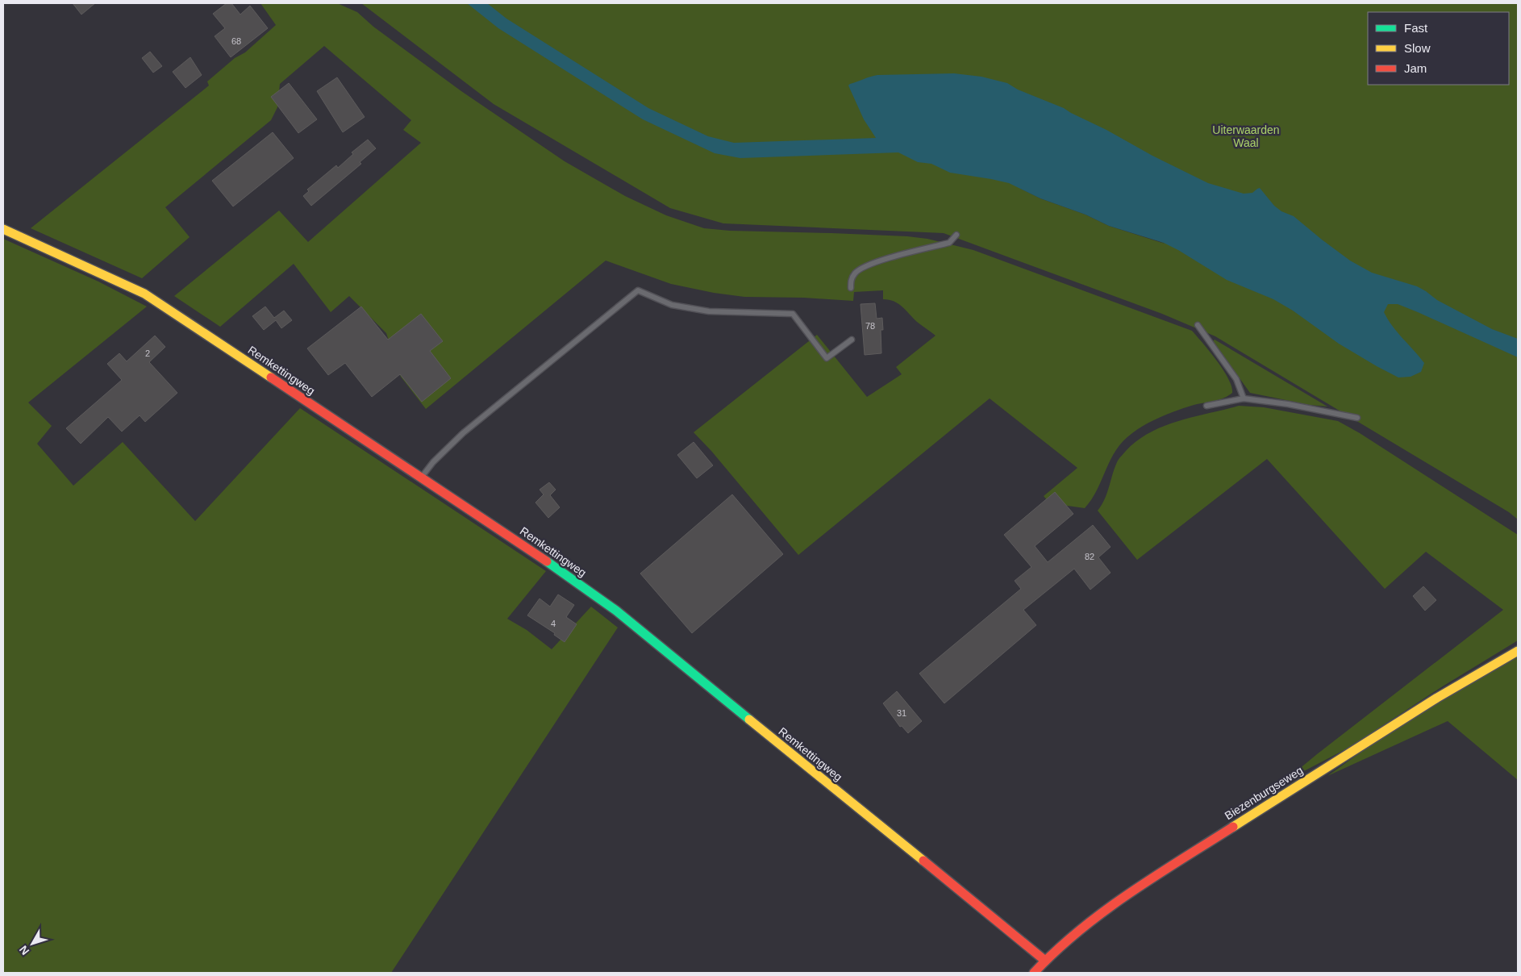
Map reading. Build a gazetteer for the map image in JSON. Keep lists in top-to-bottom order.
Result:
{
  "streets": {
    "street": ["Remkettingweg", "Biezenburgseweg"]
  },
  "crossings": [
    ["Remkettingweg", "Biezenburgseweg"]
  ],
  "parks": ["Uiterwaarden Waal"],
  "house_numbers": [
    "68",
    "78",
    "2",
    "82",
    "4",
    "31"
  ],
  "legend": ["Fast", "Slow", "Jam"],
  "north": "bottom left"
}
